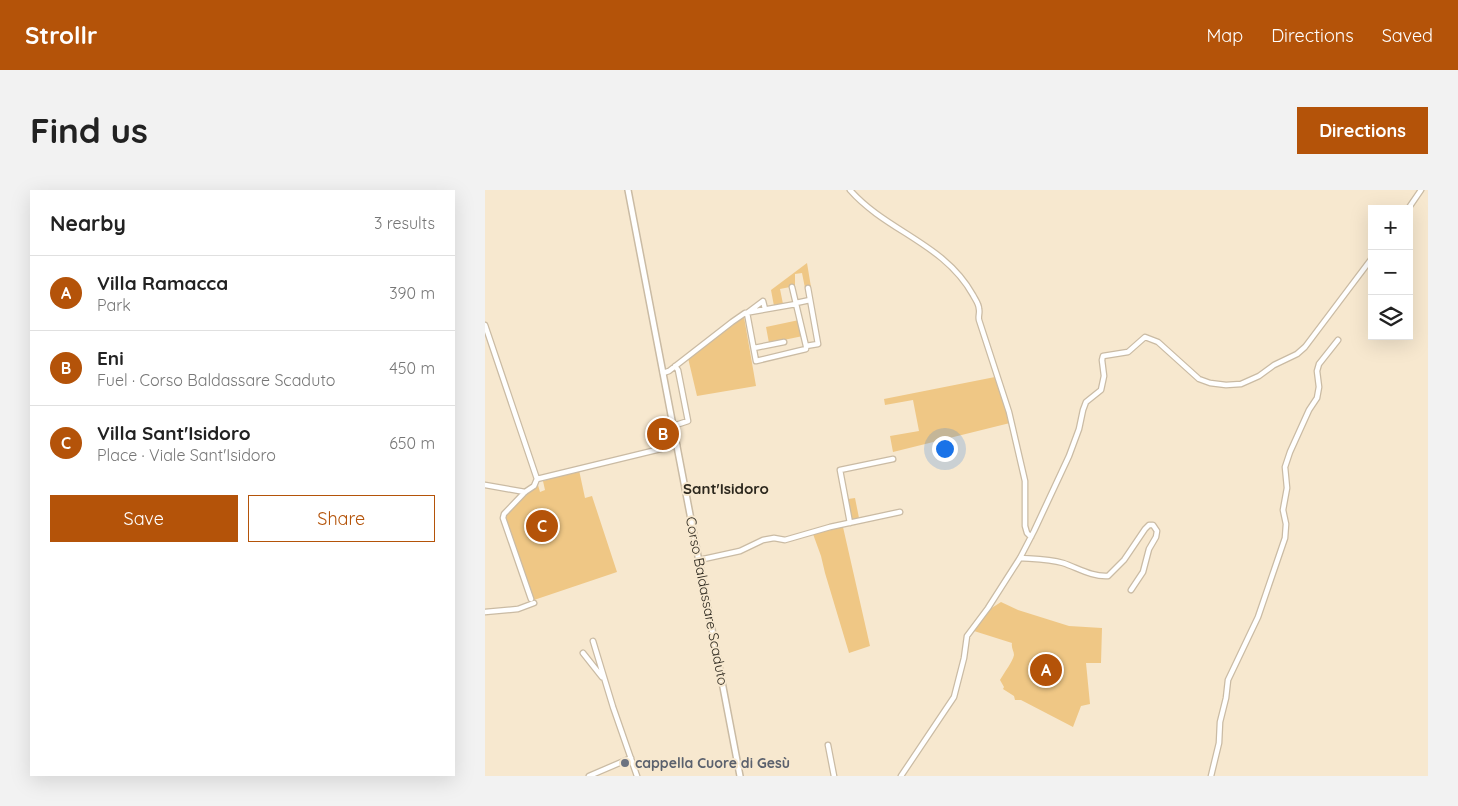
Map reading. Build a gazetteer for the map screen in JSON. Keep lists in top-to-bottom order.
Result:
{
  "streets": {
    "street": ["Corso Baldassare Scaduto"]
  },
  "districts": ["Sant'Isidoro"],
  "places": ["cappella Cuore di Gesù"],
  "page": {
    "header": "Strollr",
    "nav": ["Map", "Directions", "Saved"],
    "buttons": [
      "Directions",
      ["Save", "Share"]
    ],
    "title": "Find us",
    "heading": ["Nearby", "3 results"],
    "map_buttons": ["+", "−"],
    "list": [
      {
        "mark": "A",
        "name": "Villa Ramacca",
        "note": "Park",
        "value": "390 m"
      },
      {
        "mark": "B",
        "name": "Eni",
        "note": "Fuel · Corso Baldassare Scaduto",
        "value": "450 m"
      },
      {
        "mark": "C",
        "name": "Villa Sant'Isidoro",
        "note": "Place · Viale Sant'Isidoro",
        "value": "650 m"
      }
    ],
    "pins": ["B", "C", "A"]
  }
}
